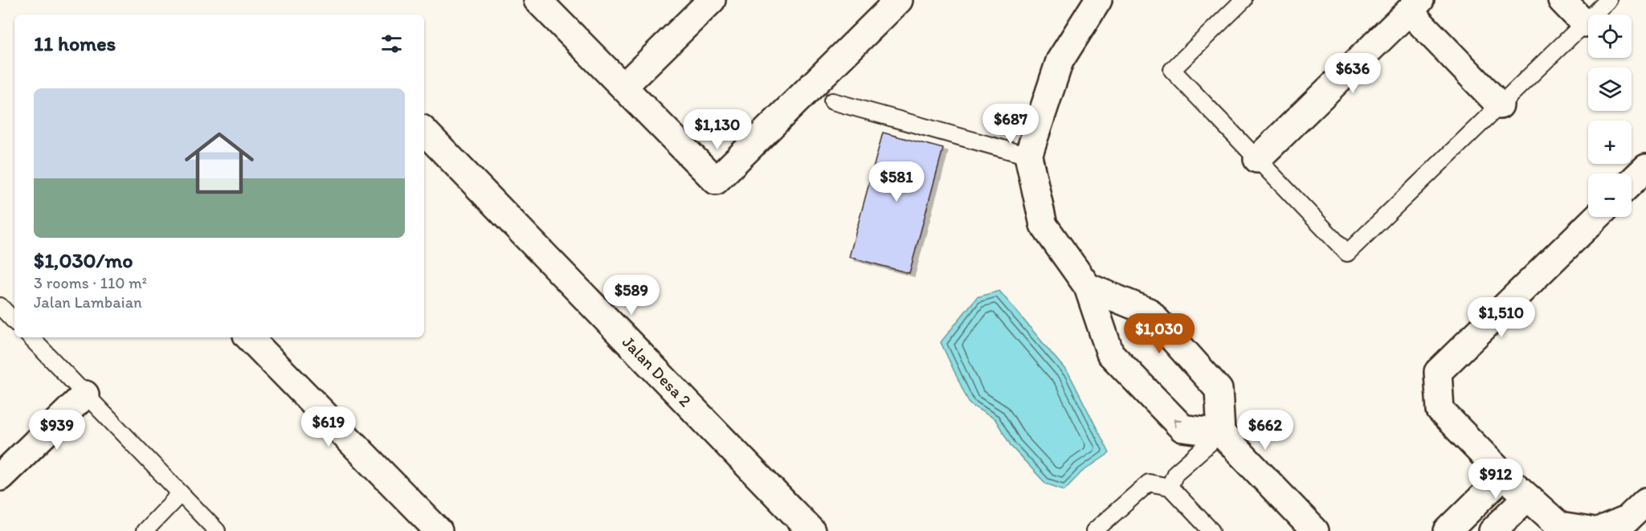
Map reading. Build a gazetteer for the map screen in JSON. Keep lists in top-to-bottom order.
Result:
{
  "streets": {
    "street": ["Jalan Desa 2"]
  },
  "page": {
    "map_buttons": ["+", "−"],
    "heading": "11 homes",
    "price": [
      "$636",
      "$687",
      "$1,130",
      "$581",
      "$589",
      "$1,510",
      "$1,030",
      "$619",
      "$939",
      "$662",
      "$912"
    ],
    "list": [
      {
        "name": "$1,030/mo",
        "note": "3 rooms · 110 m² · Jalan Lambaian"
      }
    ]
  }
}
